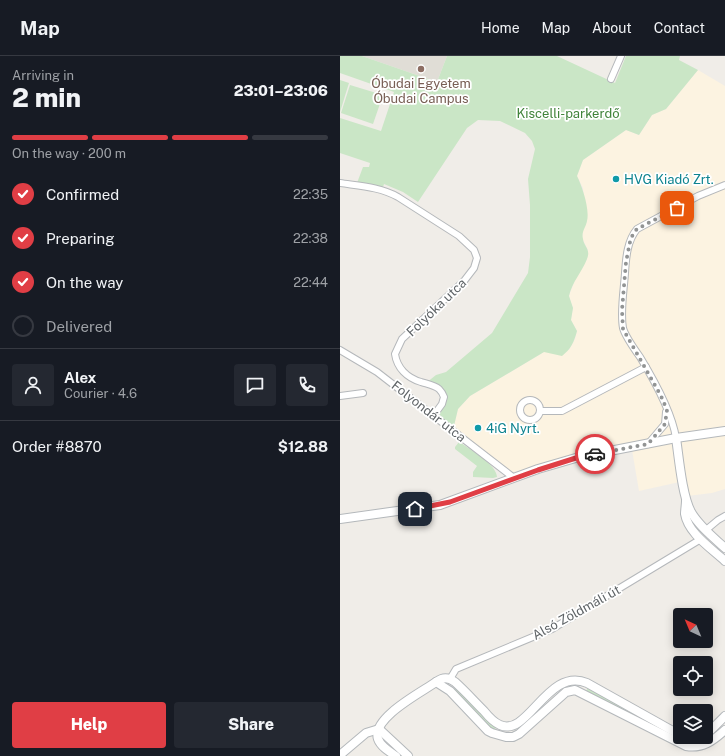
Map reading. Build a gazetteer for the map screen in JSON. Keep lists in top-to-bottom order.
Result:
{
  "streets": {
    "street": ["Folyóka utca", "Folyondár utca", "Alsó Zöldmáli út"]
  },
  "crossings": [
    ["Folyóka utca", "Folyondár utca"]
  ],
  "parks": ["Kiscelli-parkerdő"],
  "places": ["Óbudai Egyetem Óbudai Campus", "HVG Kiadó Zrt.", "4iG Nyrt."],
  "north": "top left",
  "page": {
    "header": "Map",
    "nav": [
      "Home",
      "Map",
      "About",
      "Contact"
    ],
    "heading": ["2 min", "Arriving in", "23:01–23:06"],
    "panel": [
      "Alex",
      "Courier · 4.6",
      "Order #8870",
      "$12.88"
    ],
    "bar": "On the way · 200 m",
    "list": [
      ["Confirmed", "22:35"],
      ["Preparing", "22:38"],
      ["On the way", "22:44"],
      "Delivered"
    ],
    "buttons": ["Help", "Share"]
  }
}
